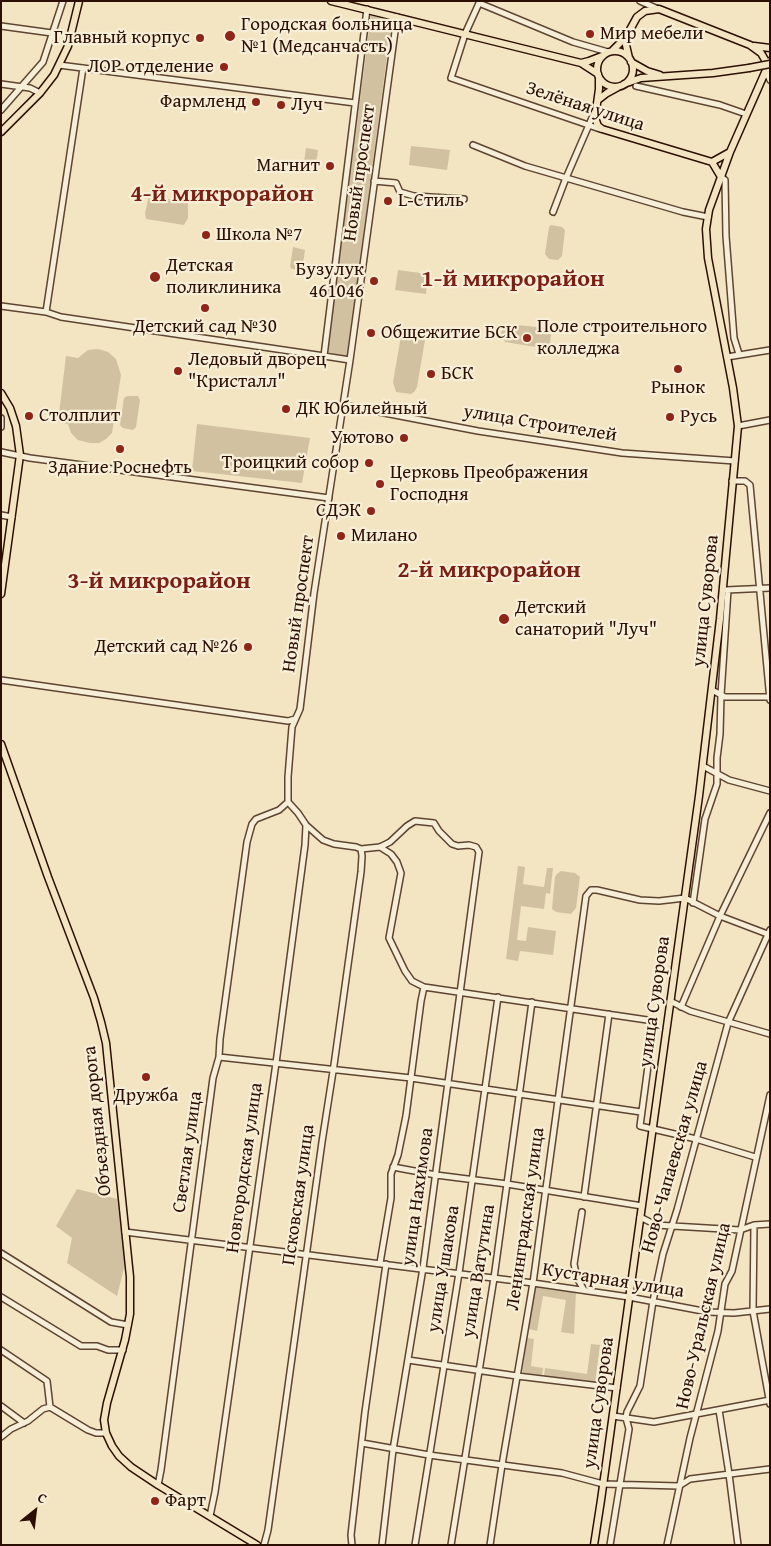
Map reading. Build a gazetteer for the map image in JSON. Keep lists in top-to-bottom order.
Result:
{
  "streets": {
    "main road": ["Зелёная улица", "улица Суворова", "Объездная дорога"],
    "street": [
      "Новый проспект",
      "улица Строителей",
      "Светлая улица",
      "Ново-Чапаевская улица",
      "Новгородская улица",
      "Псковская улица",
      "улица Нахимова",
      "Ленинградская улица",
      "улица Ушакова",
      "улица Ватутина",
      "Кустарная улица",
      "Ново-Уральская улица"
    ]
  },
  "crossings": [
    ["Новый проспект", "улица Строителей"],
    ["Новый проспект", "Светлая улица"],
    ["улица Строителей", "улица Суворова"],
    ["улица Суворова", "Ленинградская улица"],
    ["улица Суворова", "Кустарная улица"],
    ["Объездная дорога", "Кустарная улица"],
    ["Светлая улица", "Кустарная улица"],
    ["Ново-Чапаевская улица", "Кустарная улица"],
    ["Новгородская улица", "Кустарная улица"],
    ["Псковская улица", "Кустарная улица"],
    ["улица Нахимова", "Кустарная улица"],
    ["Ленинградская улица", "Кустарная улица"],
    ["улица Ушакова", "Кустарная улица"],
    ["улица Ватутина", "Кустарная улица"],
    ["Кустарная улица", "Ново-Уральская улица"]
  ],
  "districts": [
    "4-й микрорайон",
    "1-й микрорайон",
    "2-й микрорайон",
    "3-й микрорайон"
  ],
  "places": [
    "Мир мебели",
    "Городская больница №1 (Медсанчасть)",
    "Главный корпус",
    "ЛОР отделение",
    "Фармленд",
    "Луч",
    "Магнит",
    "L-Стиль",
    "Школа №7",
    "Детская поликлиника",
    "Бузулук 461046",
    "Детский сад №30",
    "Общежитие БСК",
    "Поле строительного колледжа",
    "Рынок",
    "Ледовый дворец \"Кристалл\"",
    "БСК",
    "ДК Юбилейный",
    "Столплит",
    "Русь",
    "Уютово",
    "Здание Роснефть",
    "Троицкий собор",
    "Церковь Преображения Господня",
    "СДЭК",
    "Милано",
    "Детский санаторий \"Луч\"",
    "Детский сад №26",
    "Дружба",
    "Фарт"
  ],
  "north": "top right"
}
